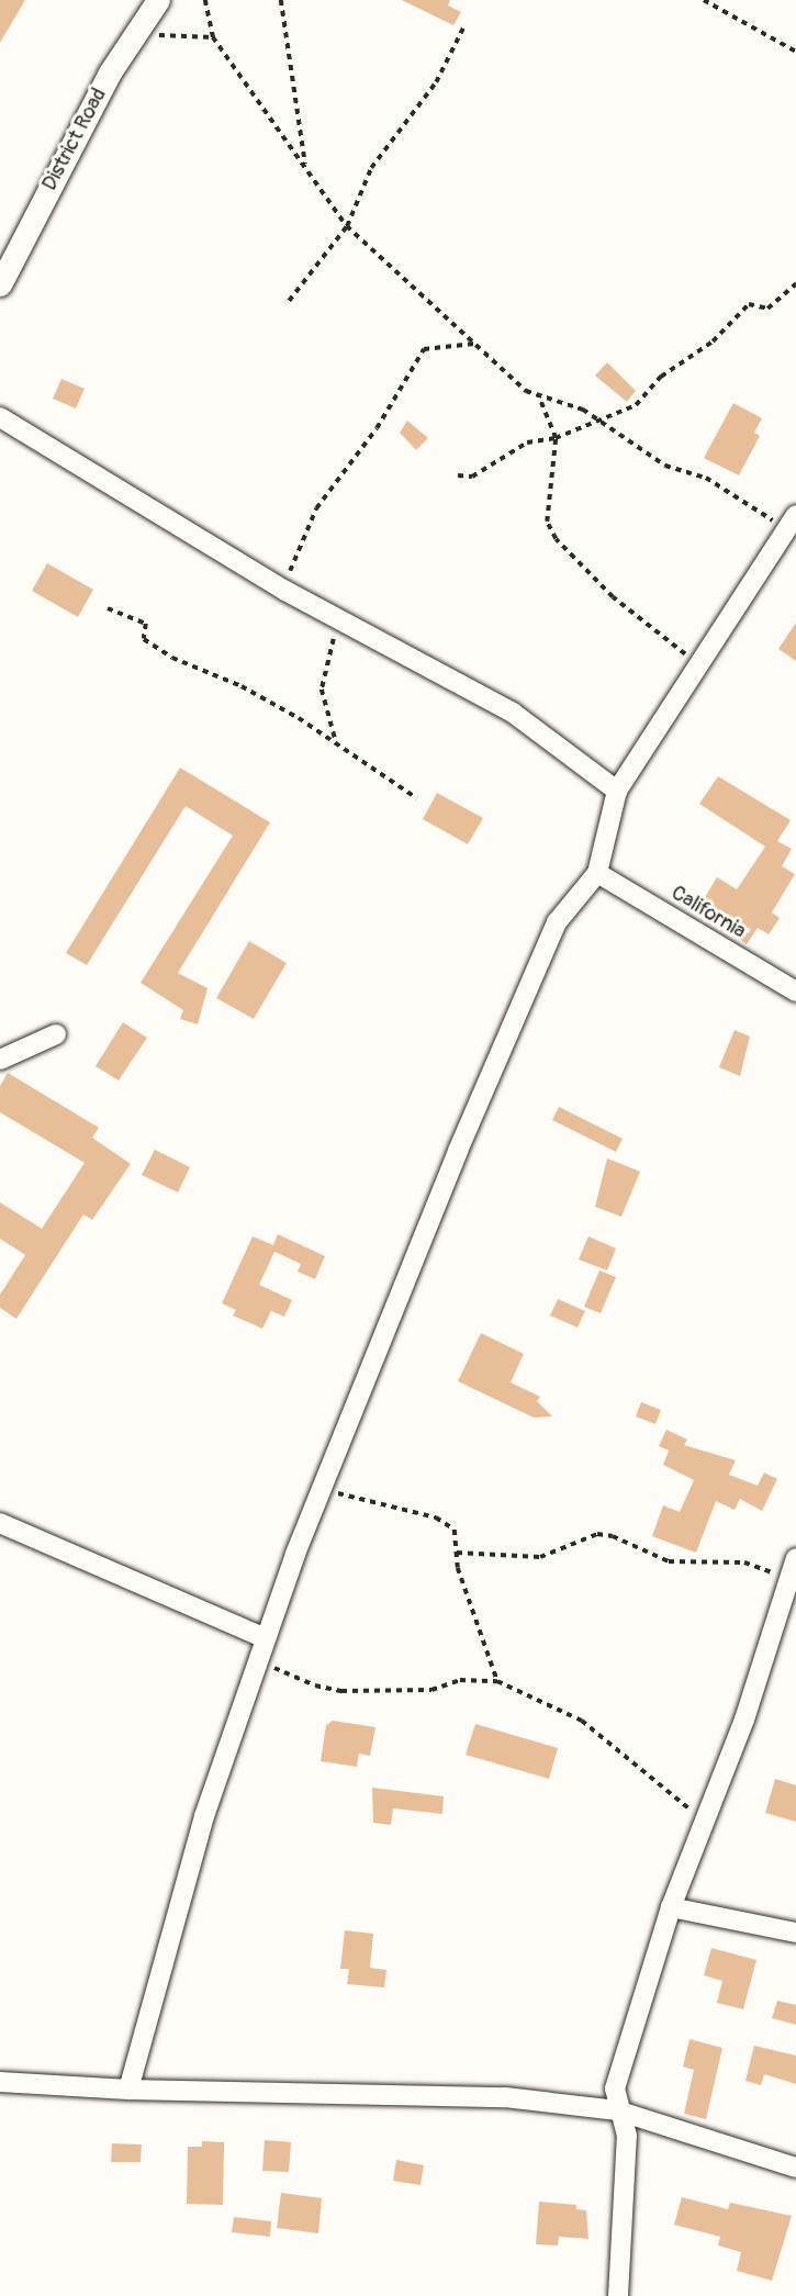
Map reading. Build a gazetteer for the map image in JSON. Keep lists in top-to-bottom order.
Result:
{
  "streets": {
    "street": ["District Road", "California"]
  }
}
